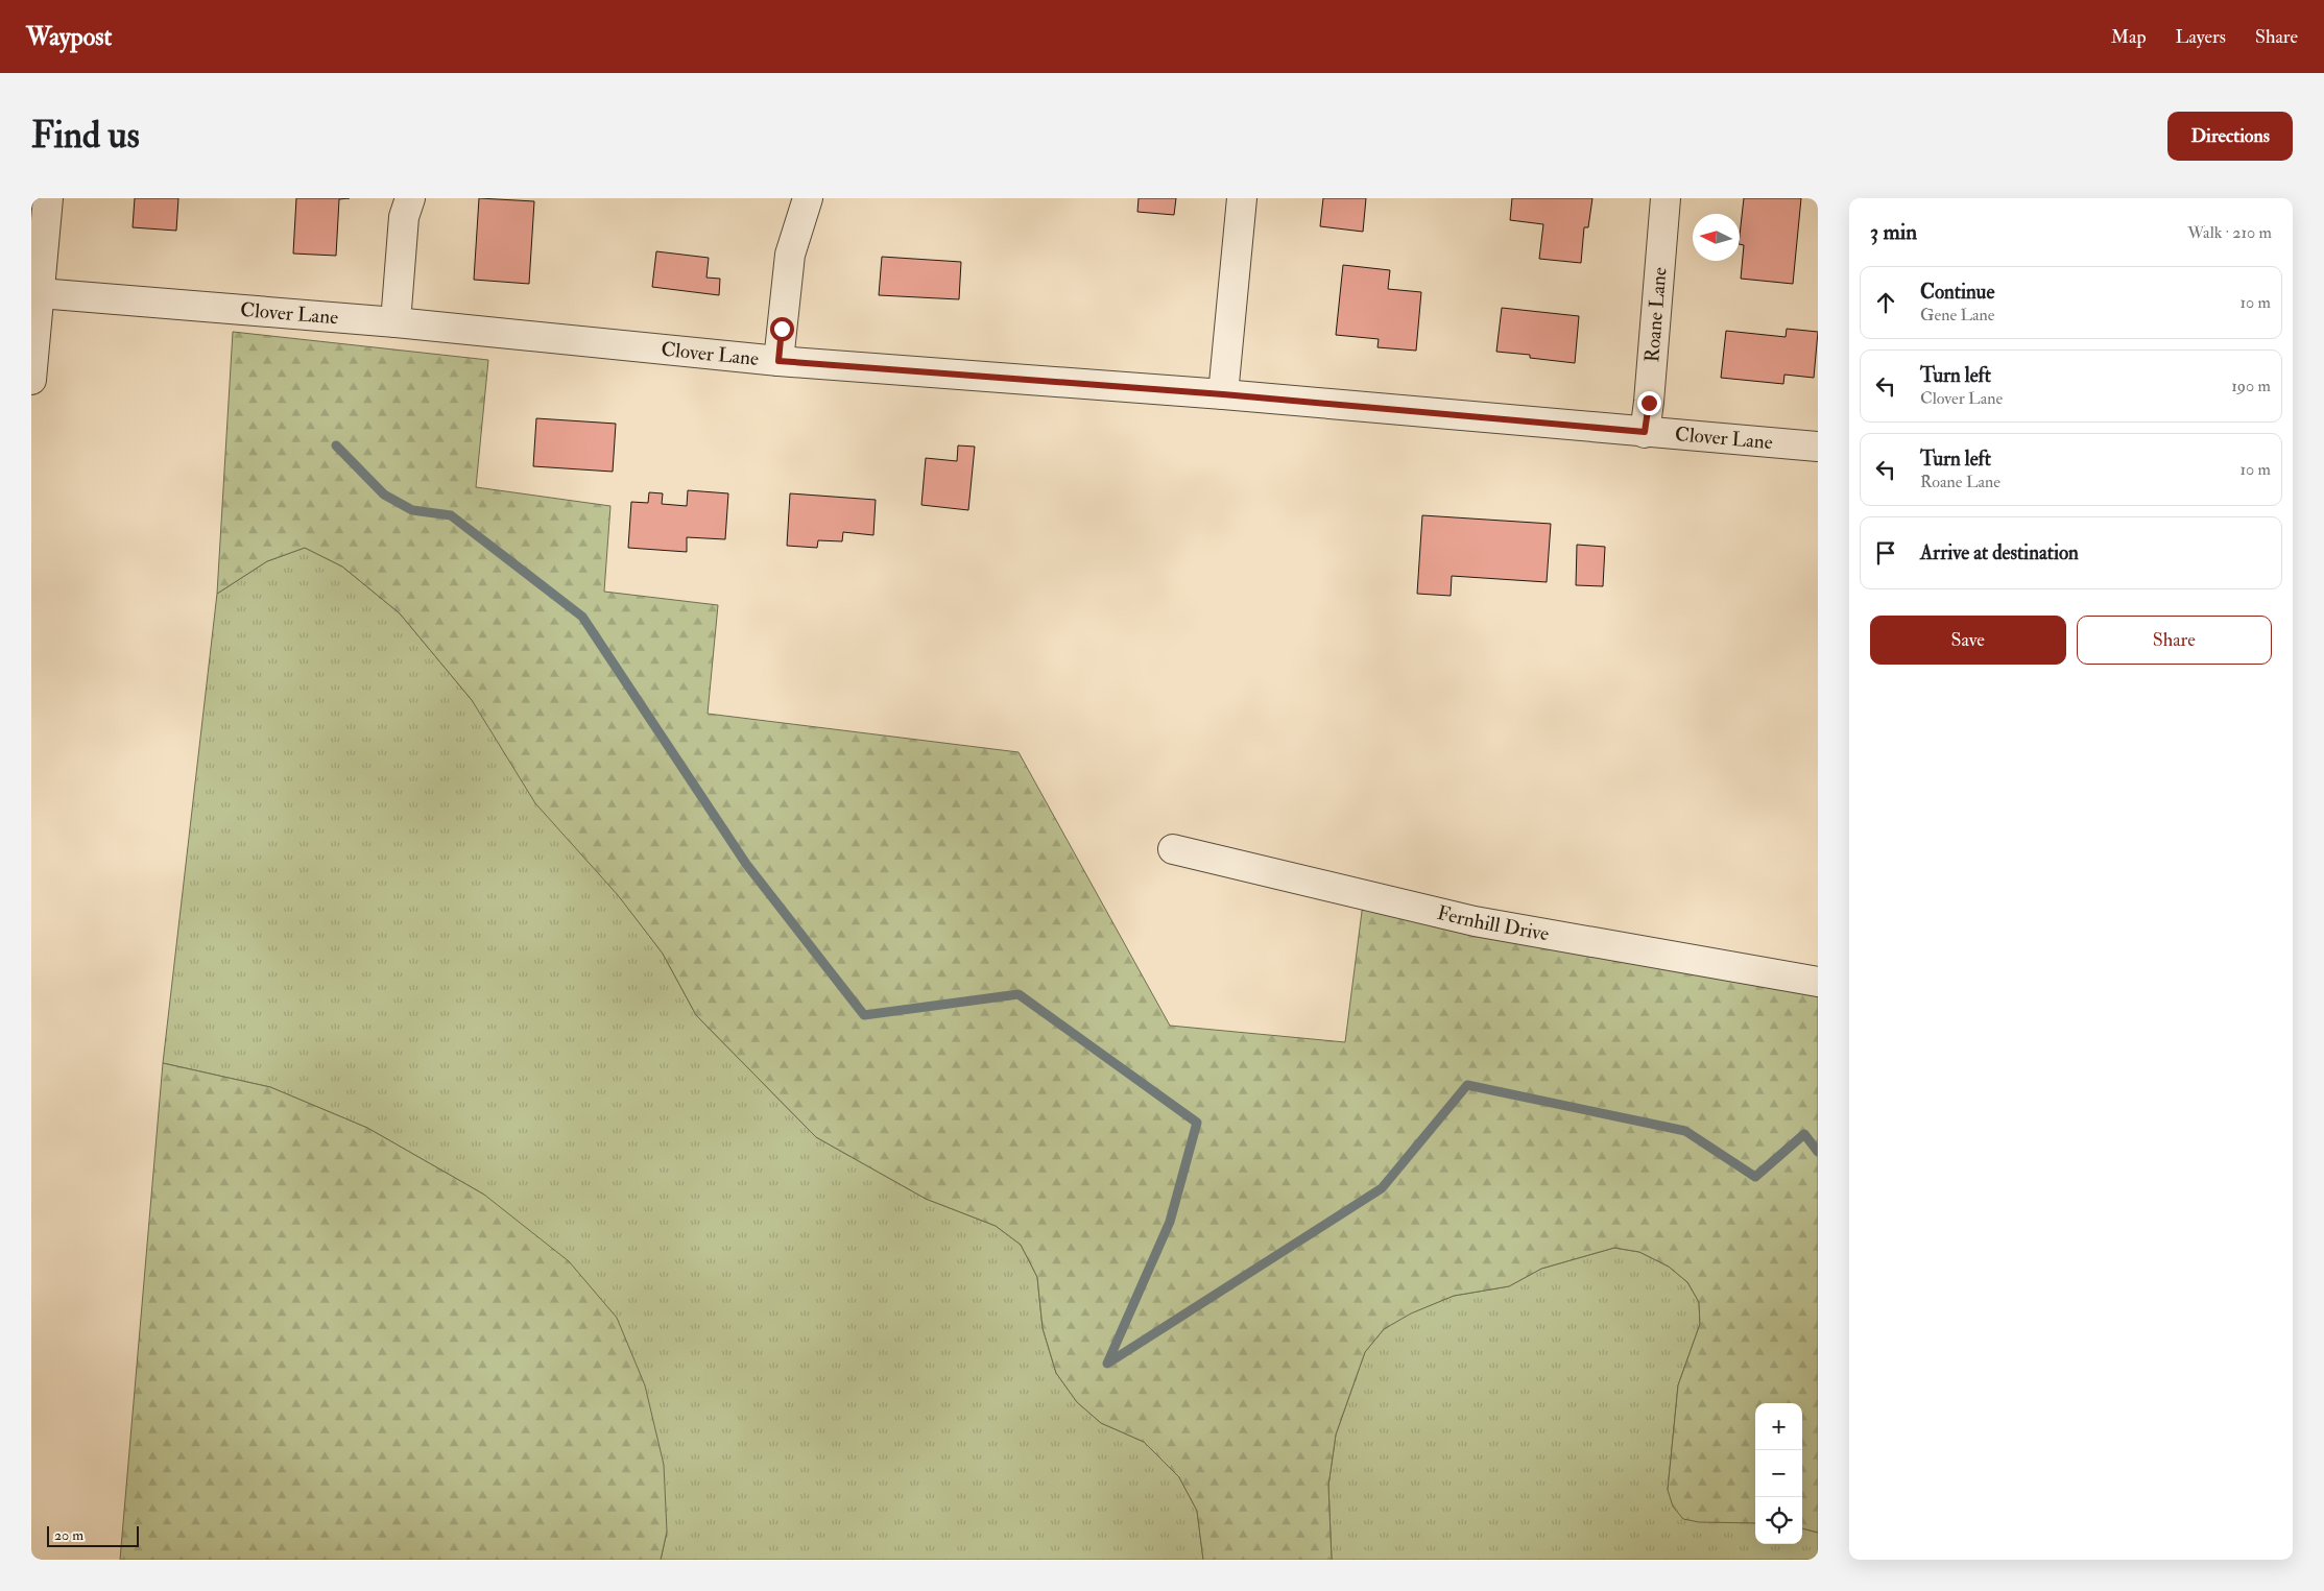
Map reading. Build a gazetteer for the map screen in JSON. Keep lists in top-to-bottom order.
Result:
{
  "streets": {
    "street": ["Clover Lane", "Roane Lane", "Fernhill Drive"]
  },
  "crossings": [
    ["Clover Lane", "Roane Lane"]
  ],
  "scale_bar": "20 m",
  "north": "left",
  "page": {
    "header": "Waypost",
    "nav": ["Map", "Layers", "Share"],
    "buttons": [
      "Directions",
      ["Save", "Share"]
    ],
    "title": "Find us",
    "heading": ["3 min", "Walk · 210 m"],
    "list": [
      ["Continue", "Gene Lane", "10 m"],
      ["Turn left", "Clover Lane", "190 m"],
      ["Turn left", "Roane Lane", "10 m"],
      "Arrive at destination"
    ],
    "map_buttons": ["+", "−"],
    "scale": "20 m"
  }
}
